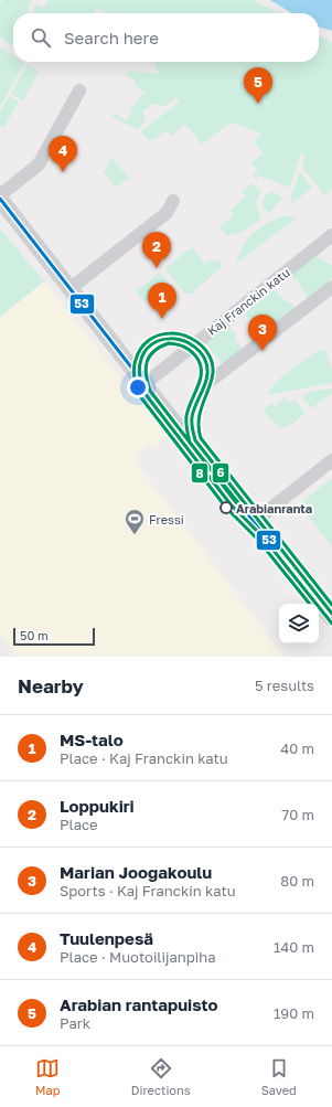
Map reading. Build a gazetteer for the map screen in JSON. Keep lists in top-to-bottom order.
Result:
{
  "streets": {
    "street": ["Kaj Franckin katu"]
  },
  "places": {
    "other": ["Arabianranta"],
    "sports": ["Fressi"]
  },
  "lines": ["transit line 53", "transit line 8", "transit line 6"],
  "scale_bar": "50 m",
  "page": {
    "search": "Search here",
    "pins": [
      "5",
      "4",
      "2",
      "1",
      "3"
    ],
    "scale": "50 m",
    "heading": ["Nearby", "5 results"],
    "list": [
      {
        "mark": "1",
        "name": "MS-talo",
        "note": "Place · Kaj Franckin katu",
        "value": "40 m"
      },
      {
        "mark": "2",
        "name": "Loppukiri",
        "note": "Place",
        "value": "70 m"
      },
      {
        "mark": "3",
        "name": "Marian Joogakoulu",
        "note": "Sports · Kaj Franckin katu",
        "value": "80 m"
      },
      {
        "mark": "4",
        "name": "Tuulenpesä",
        "note": "Place · Muotoilijanpiha",
        "value": "140 m"
      },
      {
        "mark": "5",
        "name": "Arabian rantapuisto",
        "note": "Park",
        "value": "190 m"
      }
    ],
    "nav": ["Map", "Directions", "Saved"]
  }
}
